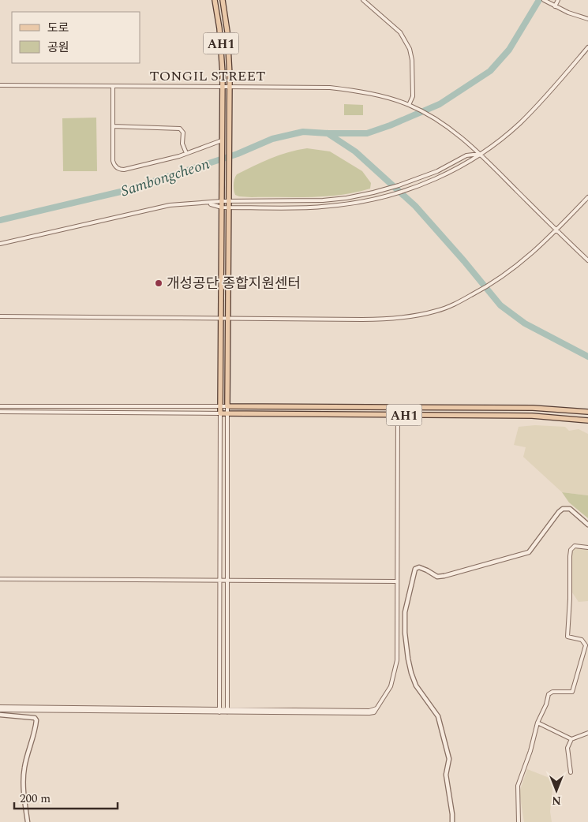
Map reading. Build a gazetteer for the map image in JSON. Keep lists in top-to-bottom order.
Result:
{
  "streets": {
    "main road": ["AH1"],
    "street": ["TONGIL STREET"]
  },
  "crossings": [
    ["AH1", "TONGIL STREET"]
  ],
  "water": ["Sambongcheon"],
  "places": ["개성공단 종합지원센터"],
  "legend": ["도로", "공원"],
  "scale_bar": "200 m",
  "north": "bottom"
}
